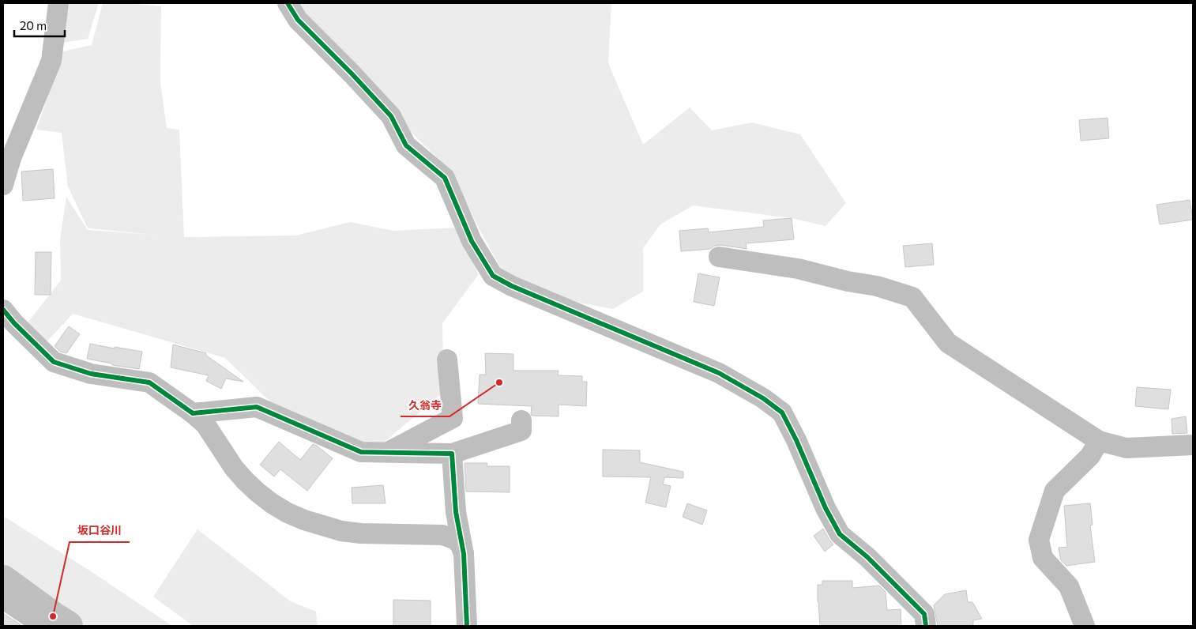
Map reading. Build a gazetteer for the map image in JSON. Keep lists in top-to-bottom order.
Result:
{
  "places": ["久翁寺", "坂口谷川"],
  "scale_bar": "20 m"
}
